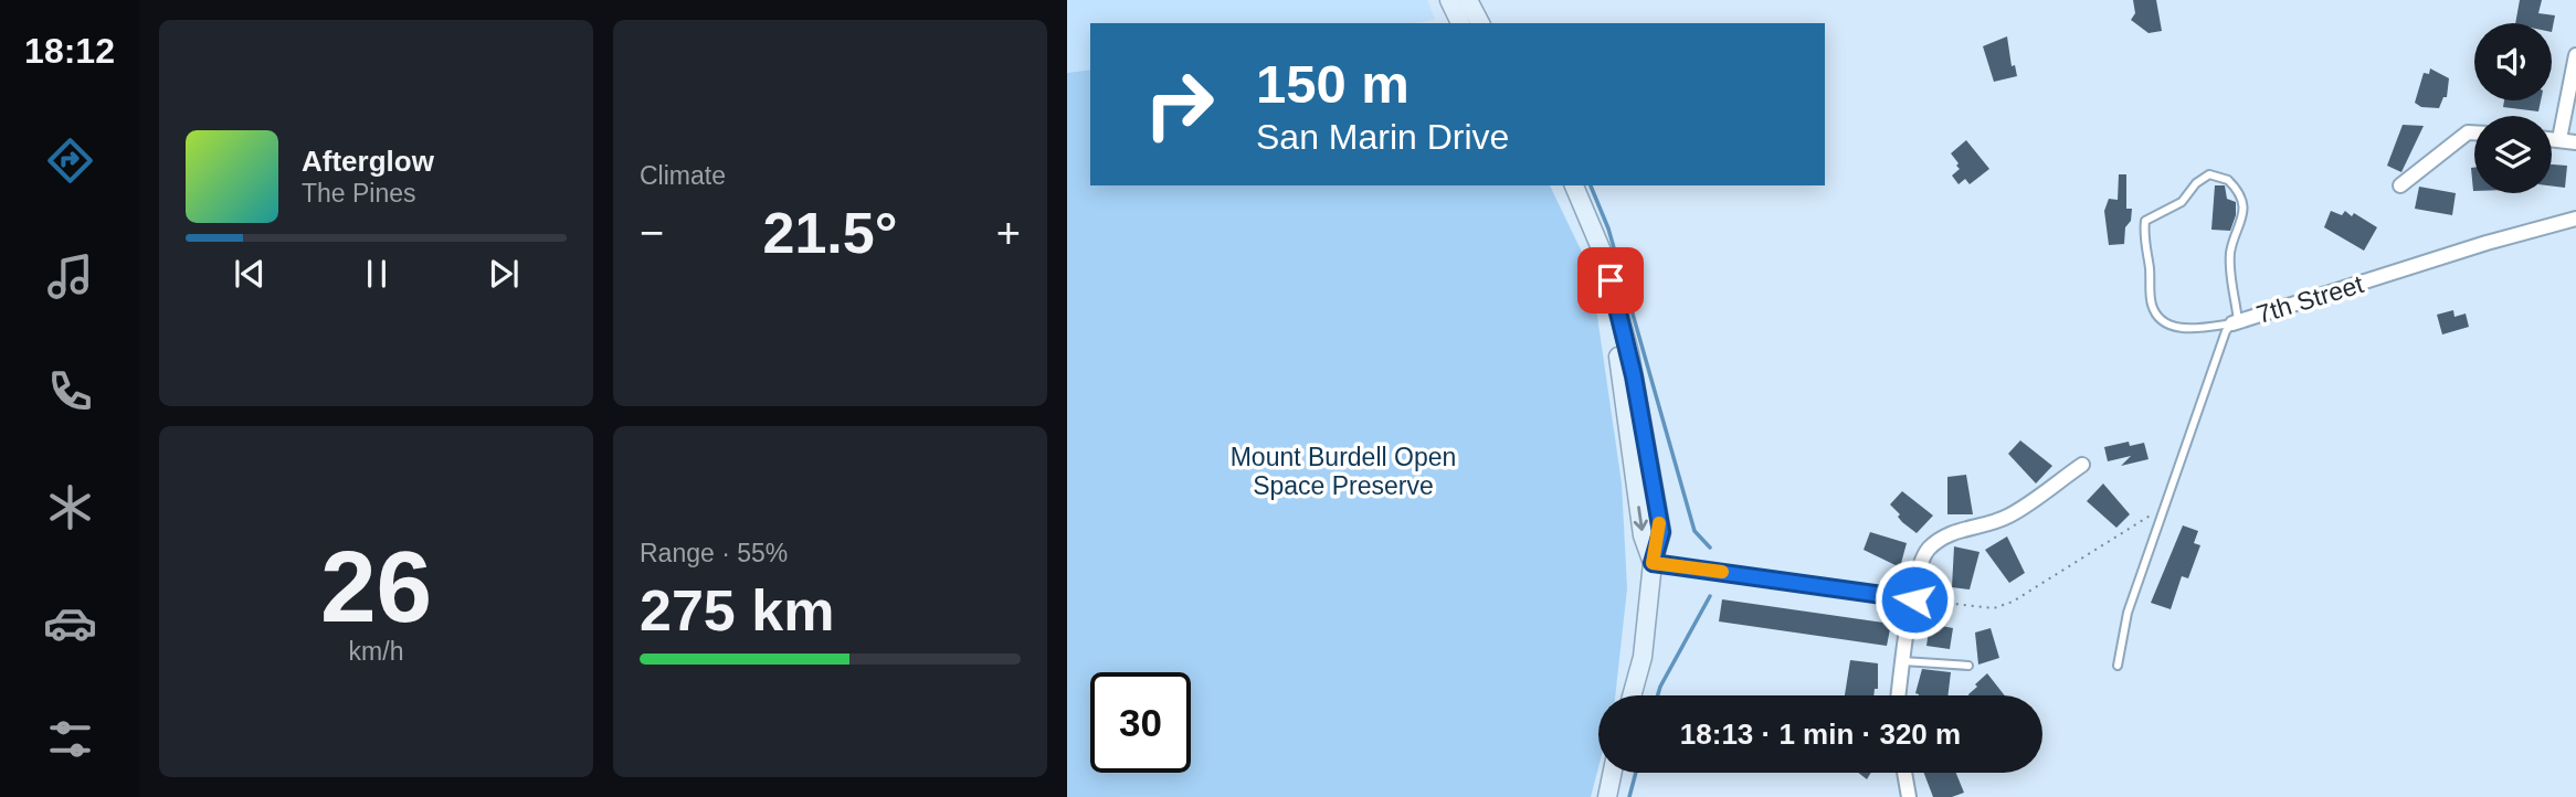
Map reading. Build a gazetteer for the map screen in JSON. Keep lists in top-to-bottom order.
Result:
{
  "streets": {
    "street": ["7th Street"]
  },
  "parks": ["Mount Burdell Open Space Preserve"],
  "page": {
    "tabs": "18:12",
    "tile": [
      "Climate",
      ["26", "km/h"],
      ["Range · 55%", "275 km"]
    ],
    "turn": ["150 m", "San Marin Drive"],
    "song": ["Afterglow", "The Pines"],
    "heat": ["−", "21.5°", "+"],
    "limit": "30",
    "trip": "18:13 · 1 min · 320 m"
  }
}
